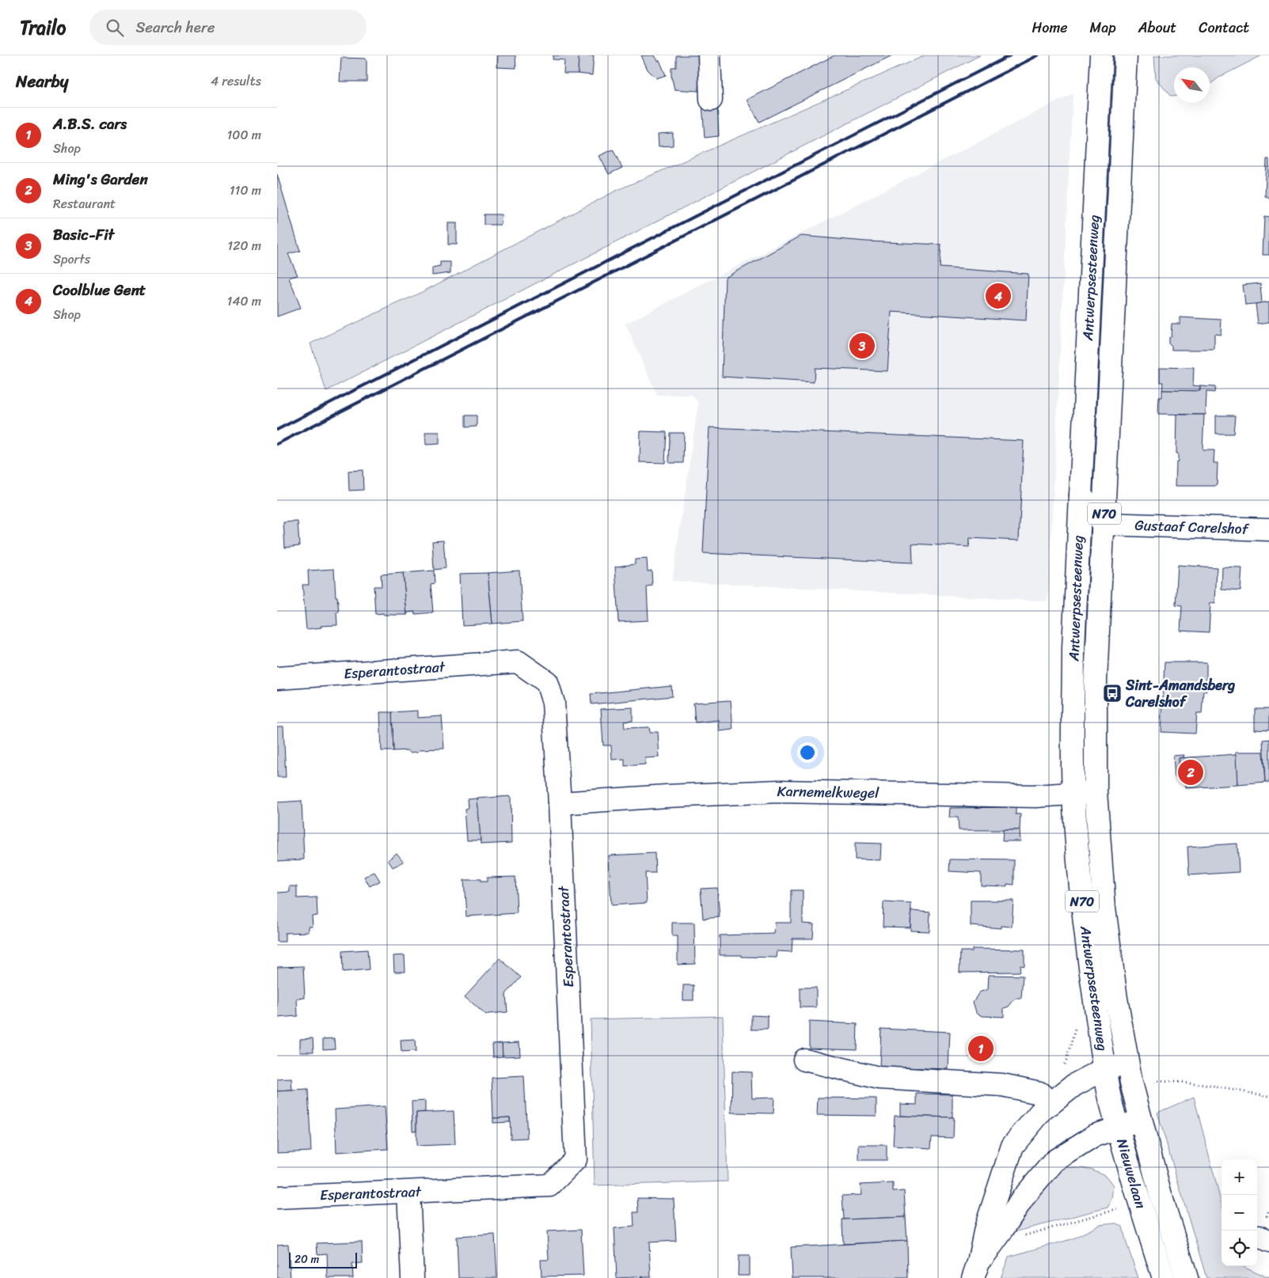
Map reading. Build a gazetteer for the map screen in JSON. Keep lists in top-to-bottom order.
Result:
{
  "streets": {
    "main road": [
      "Antwerpsesteenweg",
      "N70",
      "Gustaaf Carelshof",
      "Esperantostraat",
      "Karnemelkwegel",
      "Nieuwelaan"
    ]
  },
  "crossings": [
    ["Antwerpsesteenweg", "Gustaaf Carelshof"],
    ["Antwerpsesteenweg", "Karnemelkwegel"],
    ["Antwerpsesteenweg", "Nieuwelaan"],
    ["Esperantostraat", "Karnemelkwegel"]
  ],
  "places": {
    "bus stop": ["Sint-Amandsberg Carelshof"]
  },
  "scale_bar": "20 m",
  "north": "top left",
  "page": {
    "header": "Trailo",
    "search": "Search here",
    "nav": [
      "Home",
      "Map",
      "About",
      "Contact"
    ],
    "heading": ["Nearby", "4 results"],
    "list": [
      {
        "mark": "1",
        "name": "A.B.S. cars",
        "note": "Shop",
        "value": "100 m"
      },
      {
        "mark": "2",
        "name": "Ming's Garden",
        "note": "Restaurant",
        "value": "110 m"
      },
      {
        "mark": "3",
        "name": "Basic-Fit",
        "note": "Sports",
        "value": "120 m"
      },
      {
        "mark": "4",
        "name": "Coolblue Gent",
        "note": "Shop",
        "value": "140 m"
      }
    ],
    "pins": [
      "4",
      "3",
      "2",
      "1"
    ],
    "map_buttons": ["+", "−"],
    "scale": "20 m"
  }
}
